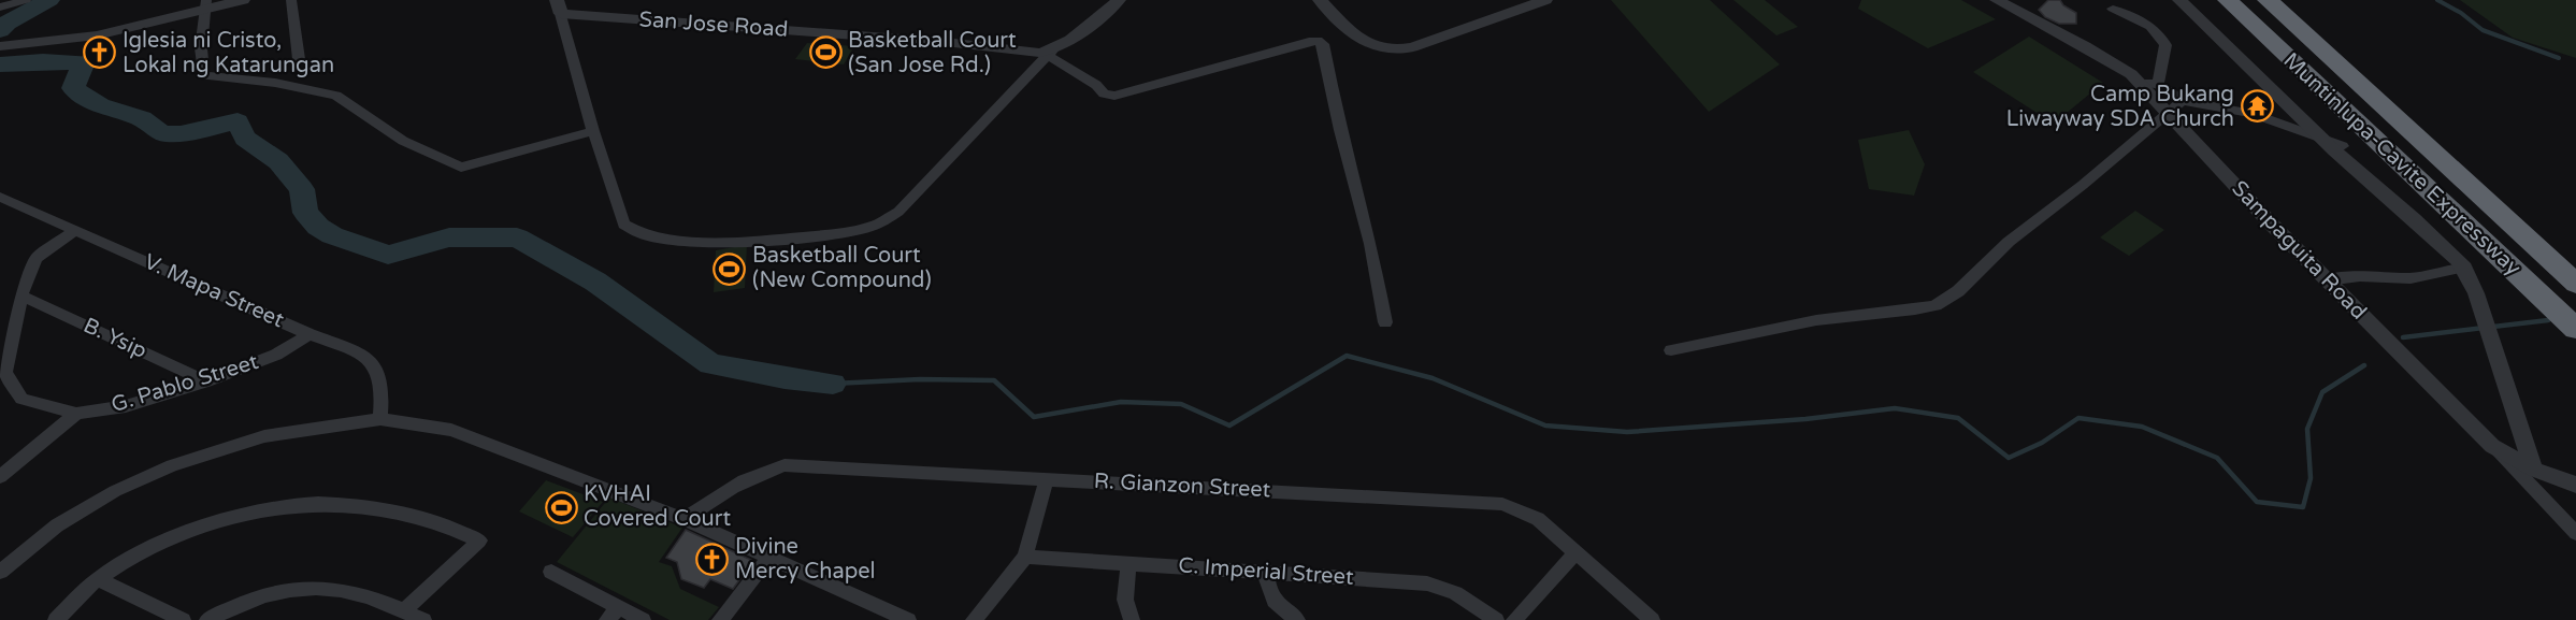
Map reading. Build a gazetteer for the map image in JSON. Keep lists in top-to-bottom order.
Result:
{
  "streets": {
    "highway": ["Muntinlupa-Cavite Expressway"],
    "street": [
      "San Jose Road",
      "Sampaguita Road",
      "V. Mapa Street",
      "B. Ysip",
      "G. Pablo Street",
      "R. Gianzon Street",
      "C. Imperial Street"
    ]
  },
  "crossings": [
    ["V. Mapa Street", "G. Pablo Street"],
    ["B. Ysip", "G. Pablo Street"]
  ],
  "places": {
    "church": ["Iglesia ni Cristo, Lokal ng Katarungan", "Divine Mercy Chapel"],
    "sports": ["Basketball Court (San Jose Rd.)", "Basketball Court (New Compound)", "KVHAI Covered Court"],
    "temple": ["Camp Bukang Liwayway SDA Church"]
  }
}
